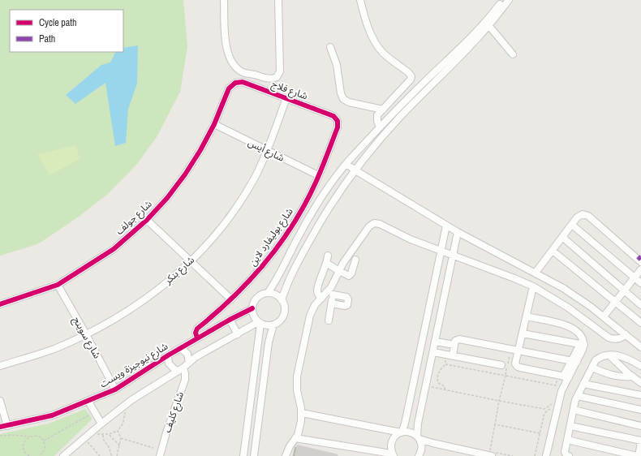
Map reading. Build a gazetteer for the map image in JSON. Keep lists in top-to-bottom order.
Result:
{
  "streets": {
    "street": [
      "شارع فلاج",
      "شارع أيس",
      "شارع جولف",
      "شارع بوليفارد لاين",
      "شارع بنكر",
      "شارع سوينج",
      "شارع نيوجيزة ويست",
      "شارع كليف"
    ]
  },
  "crossings": [
    ["شارع فلاج", "شارع جولف"],
    ["شارع فلاج", "شارع بوليفارد لاين"],
    ["شارع فلاج", "شارع بنكر"],
    ["شارع أيس", "شارع جولف"],
    ["شارع أيس", "شارع بوليفارد لاين"],
    ["شارع أيس", "شارع بنكر"],
    ["شارع جولف", "شارع سوينج"],
    ["شارع بوليفارد لاين", "شارع نيوجيزة ويست"],
    ["شارع بنكر", "شارع سوينج"],
    ["شارع سوينج", "شارع نيوجيزة ويست"],
    ["شارع نيوجيزة ويست", "شارع كليف"]
  ],
  "legend": ["Cycle path", "Path"]
}
